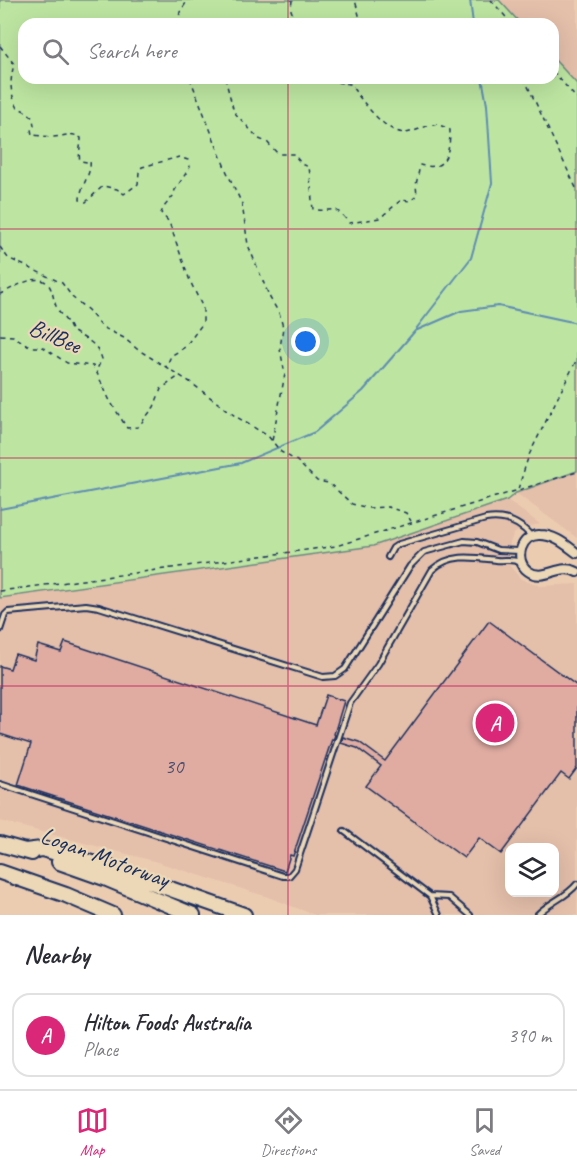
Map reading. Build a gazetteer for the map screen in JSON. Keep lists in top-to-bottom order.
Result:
{
  "streets": {
    "highway": ["Logan Motorway"],
    "path": ["BillBee"]
  },
  "house_numbers": ["30"],
  "page": {
    "search": "Search here",
    "pins": "A",
    "heading": "Nearby",
    "list": [
      {
        "mark": "A",
        "name": "Hilton Foods Australia",
        "note": "Place",
        "value": "390 m"
      }
    ],
    "nav": ["Map", "Directions", "Saved"]
  }
}
